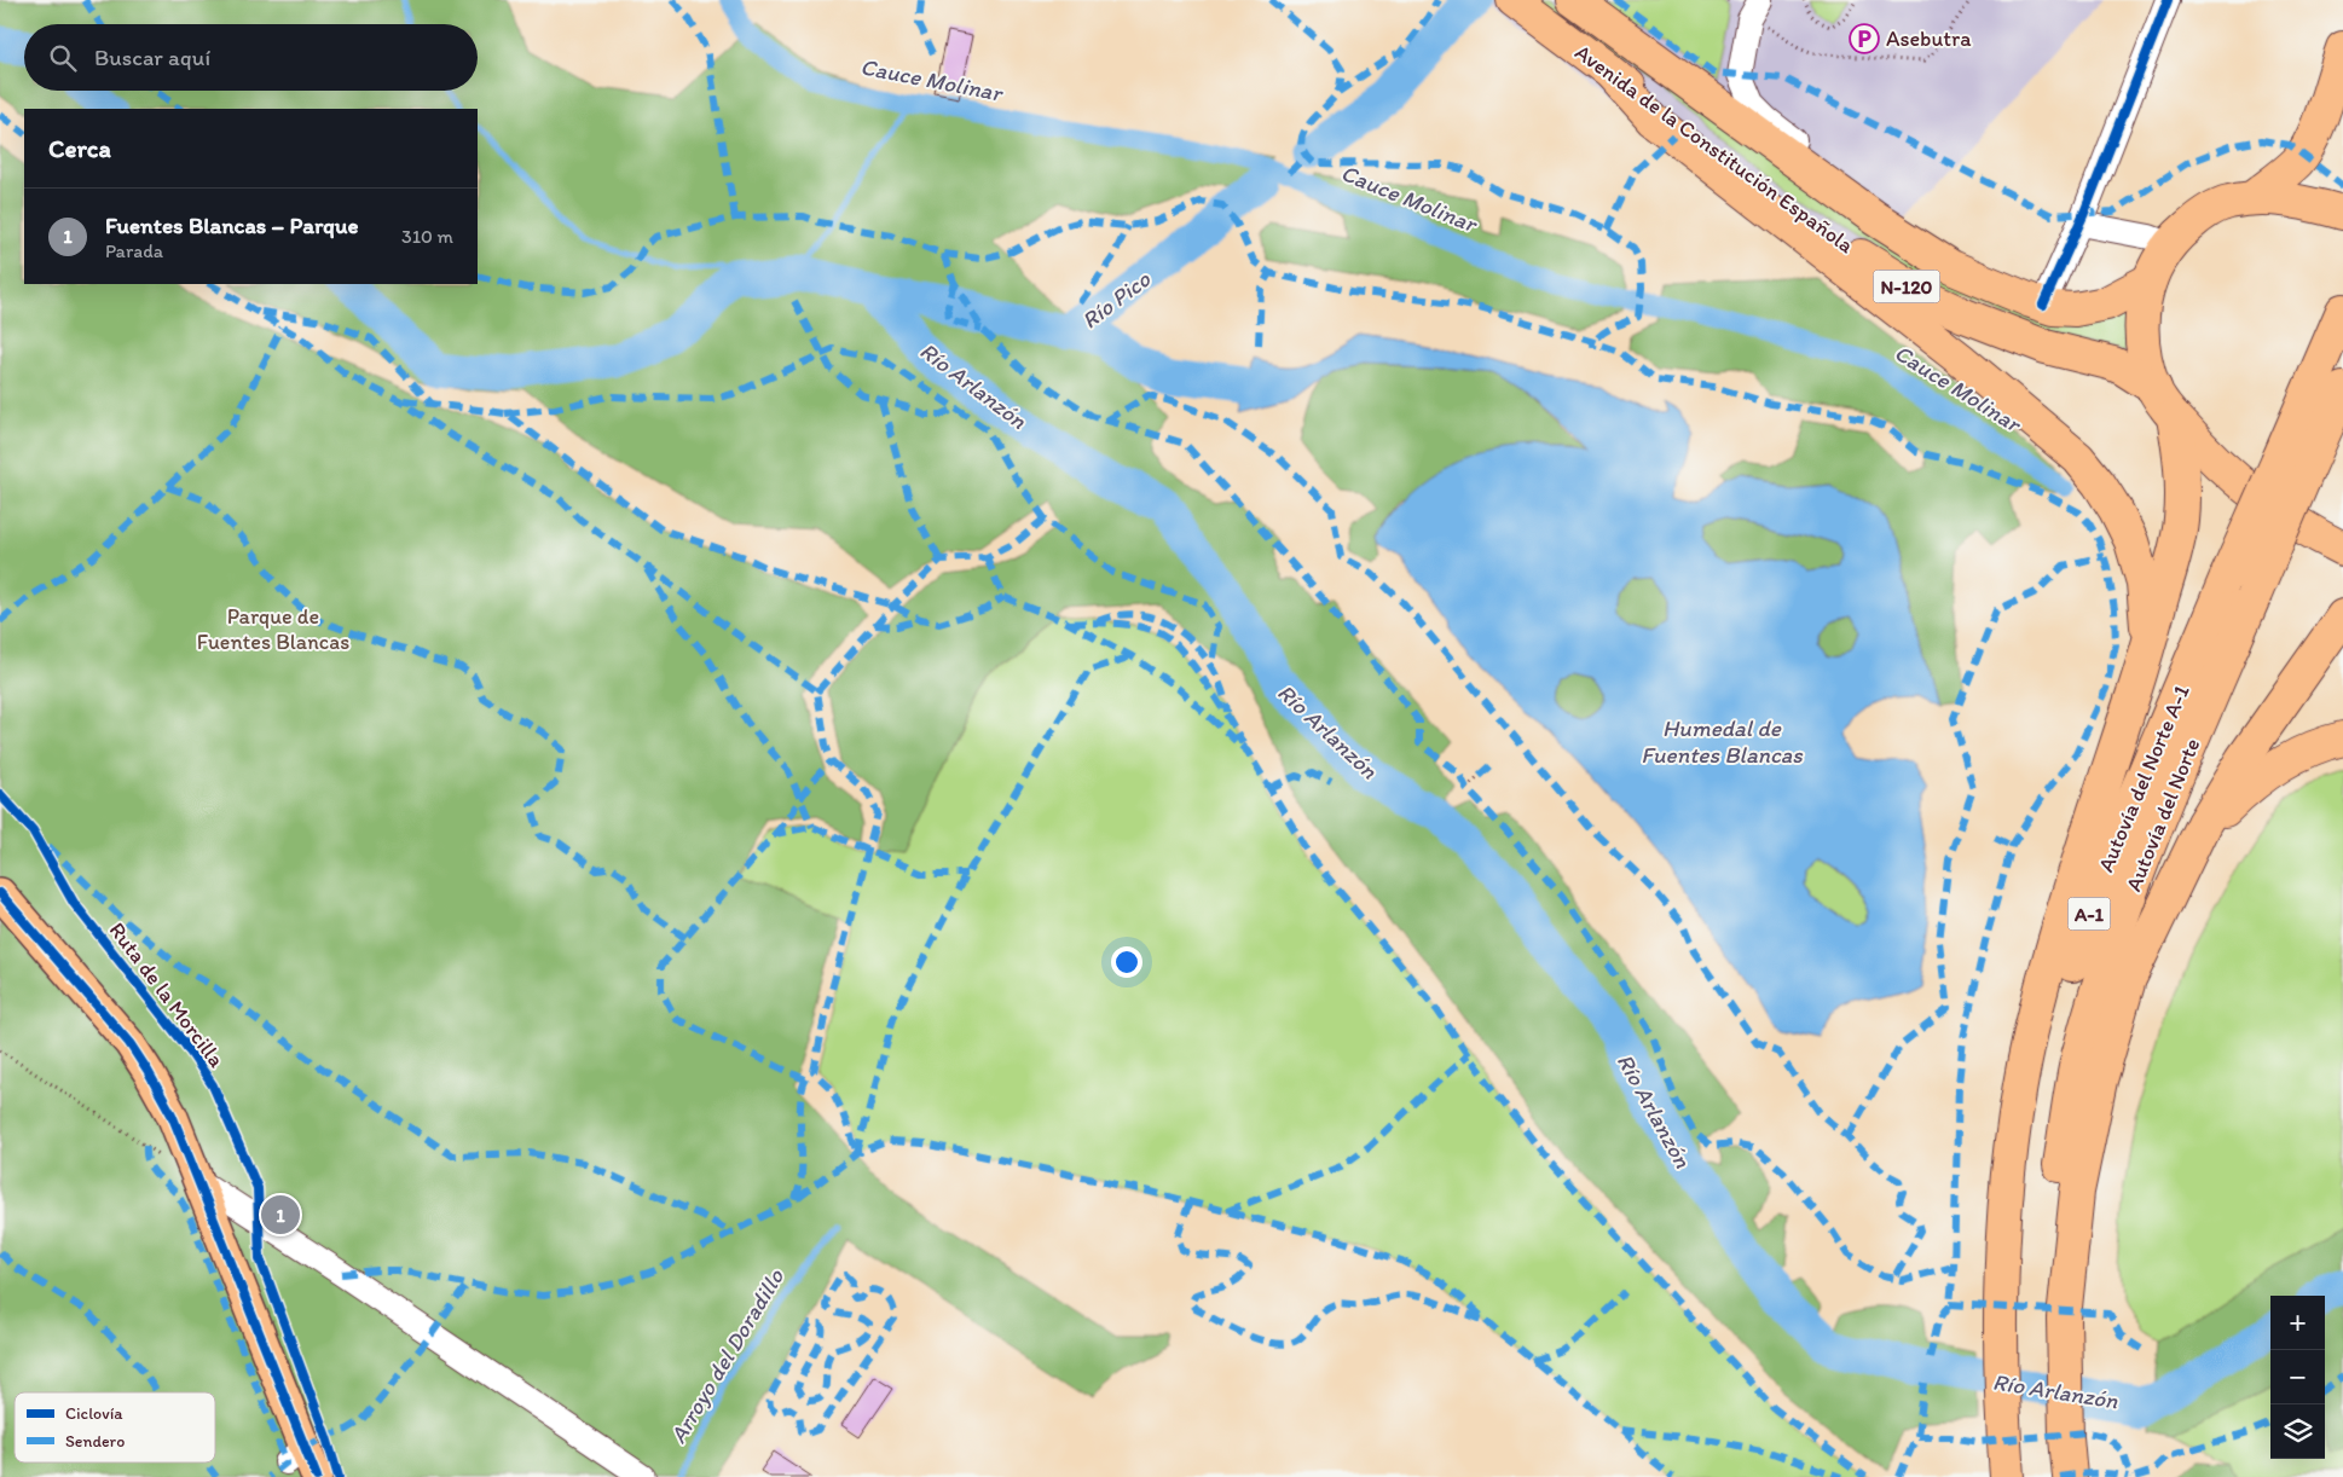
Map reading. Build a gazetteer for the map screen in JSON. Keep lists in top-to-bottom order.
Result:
{
  "streets": {
    "highway": [
      "Avenida de la Constitución Española",
      "N-120",
      "Autovía del Norte A-1",
      "Autovía del Norte",
      "A-1"
    ],
    "cycle path": ["Ruta de la Morcilla"]
  },
  "crossings": [
    ["Avenida de la Constitución Española", "N-120"],
    ["Autovía del Norte A-1", "Autovía del Norte"],
    ["Autovía del Norte A-1", "A-1"]
  ],
  "water": [
    "Cauce Molinar",
    "Río Pico",
    "Río Arlanzón",
    "Humedal de Fuentes Blancas",
    "Arroyo del Doradillo"
  ],
  "parks": ["Parque de Fuentes Blancas"],
  "places": {
    "parking": ["Asebutra"]
  },
  "legend": ["Ciclovía", "Sendero"],
  "page": {
    "search": "Buscar aquí",
    "heading": "Cerca",
    "list": [
      {
        "mark": "1",
        "name": "Fuentes Blancas – Parque",
        "note": "Parada",
        "value": "310 m"
      }
    ],
    "pins": "1",
    "map_buttons": ["+", "−"]
  }
}
